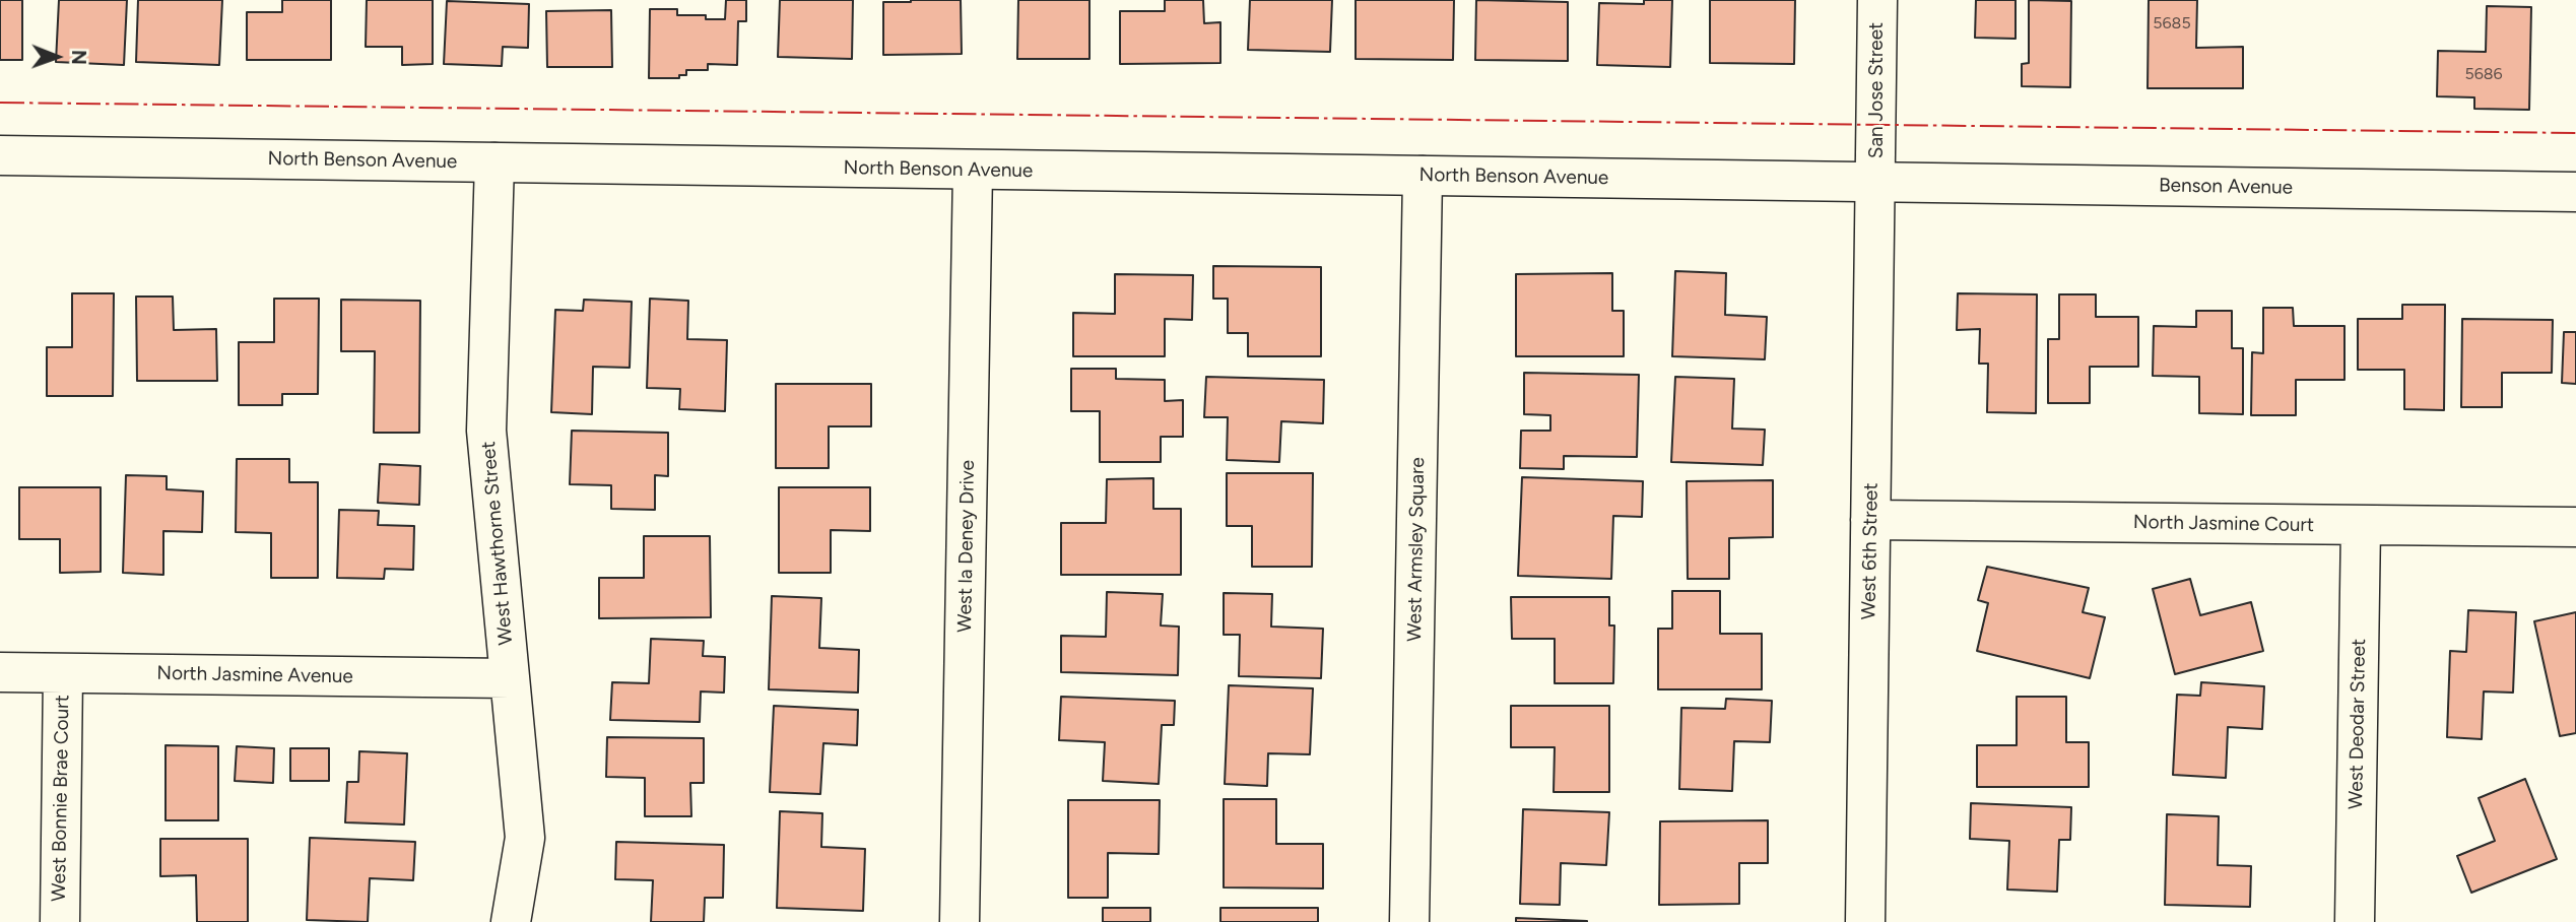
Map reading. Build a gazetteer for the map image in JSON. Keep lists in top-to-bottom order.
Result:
{
  "streets": {
    "street": [
      "San Jose Street",
      "North Benson Avenue",
      "Benson Avenue",
      "North Jasmine Court",
      "West Hawthorne Street",
      "West la Deney Drive",
      "West Armsley Square",
      "West 6th Street",
      "North Jasmine Avenue",
      "West Deodar Street",
      "West Bonnie Brae Court"
    ]
  },
  "crossings": [
    ["San Jose Street", "North Benson Avenue"],
    ["San Jose Street", "Benson Avenue"],
    ["San Jose Street", "West 6th Street"],
    ["North Benson Avenue", "Benson Avenue"],
    ["North Benson Avenue", "West Hawthorne Street"],
    ["North Benson Avenue", "West la Deney Drive"],
    ["North Benson Avenue", "West Armsley Square"],
    ["North Benson Avenue", "West 6th Street"],
    ["Benson Avenue", "West 6th Street"],
    ["North Jasmine Court", "West 6th Street"],
    ["North Jasmine Court", "West Deodar Street"],
    ["West Hawthorne Street", "North Jasmine Avenue"],
    ["North Jasmine Avenue", "West Bonnie Brae Court"]
  ],
  "house_numbers": ["5685", "5686"],
  "north": "right"
}
